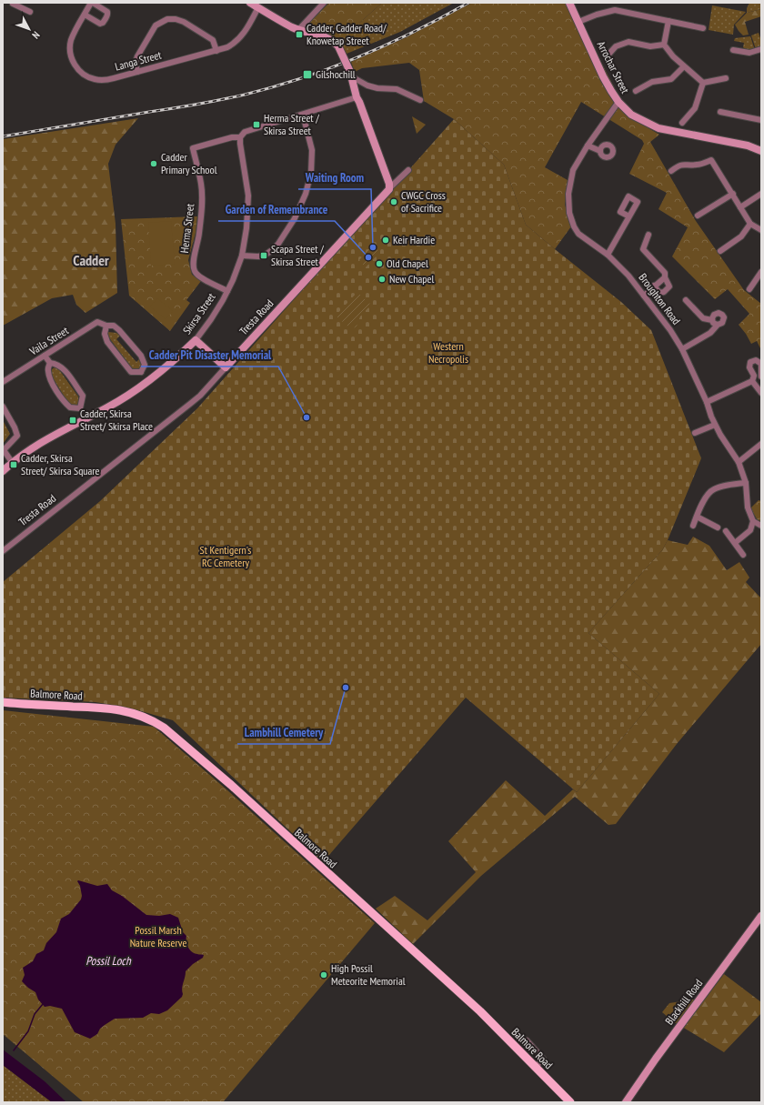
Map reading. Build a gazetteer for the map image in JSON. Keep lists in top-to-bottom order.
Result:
{
  "streets": {
    "main road": ["Balmore Road"],
    "street": [
      "Langa Street",
      "Arrochar Street",
      "Herma Street",
      "Broughton Road",
      "Skirsa Street",
      "Tresta Road",
      "Vaila Street",
      "Blackhill Road"
    ]
  },
  "crossings": [
    ["Arrochar Street", "Broughton Road"],
    ["Herma Street", "Skirsa Street"]
  ],
  "districts": ["Cadder"],
  "water": ["Possil Loch"],
  "parks": ["Western Necropolis", "St Kentigern's RC Cemetery", "Possil Marsh Nature Reserve"],
  "places": {
    "transit": [
      "Cadder, Cadder Road/ Knowetap Street",
      "Gilshochill",
      "Herma Street / Skirsa Street",
      "Scapa Street / Skirsa Street",
      "Cadder, Skirsa Street/ Skirsa Place",
      "Cadder, Skirsa Street/ Skirsa Square"
    ],
    "other": [
      "Cadder Primary School",
      "CWGC Cross of Sacrifice",
      "Keir Hardie",
      "Waiting Room",
      "Garden of Remembrance",
      "Old Chapel",
      "New Chapel",
      "Cadder Pit Disaster Memorial",
      "Lambhill Cemetery",
      "High Possil Meteorite Memorial"
    ]
  },
  "north": "bottom right"
}
